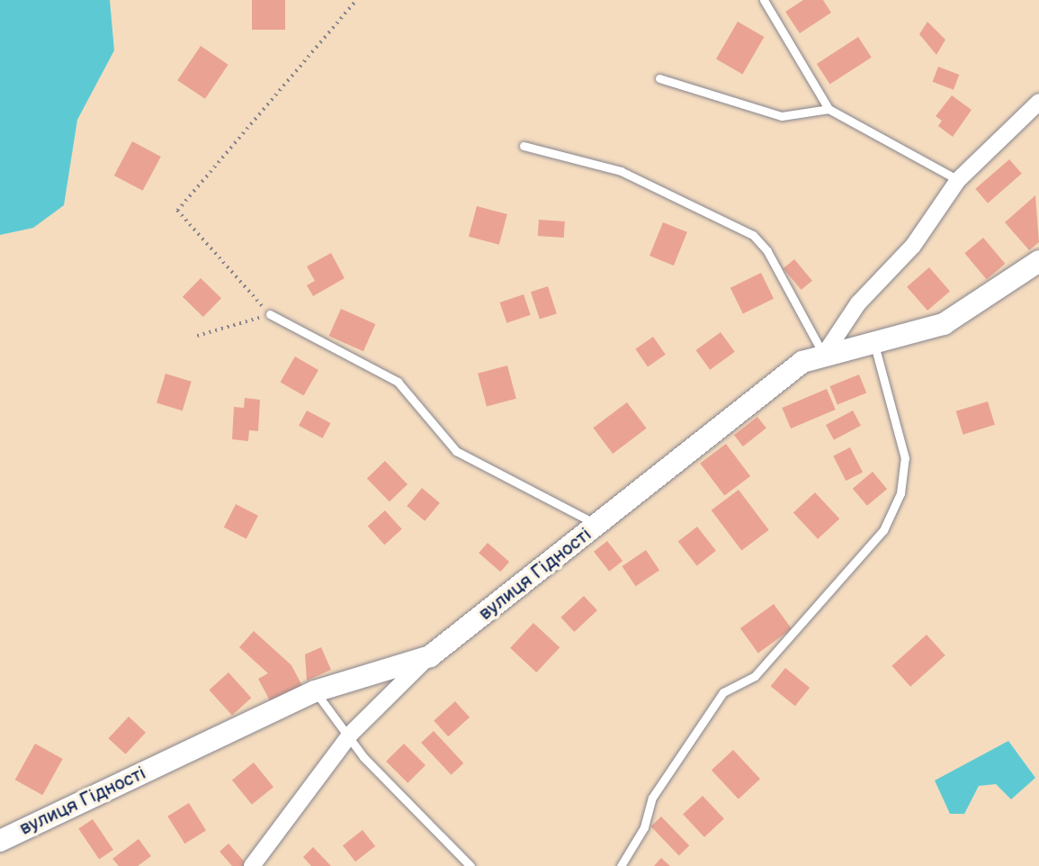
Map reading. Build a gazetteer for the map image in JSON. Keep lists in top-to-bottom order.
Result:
{
  "streets": {
    "street": ["вулиця Гідності"]
  }
}
